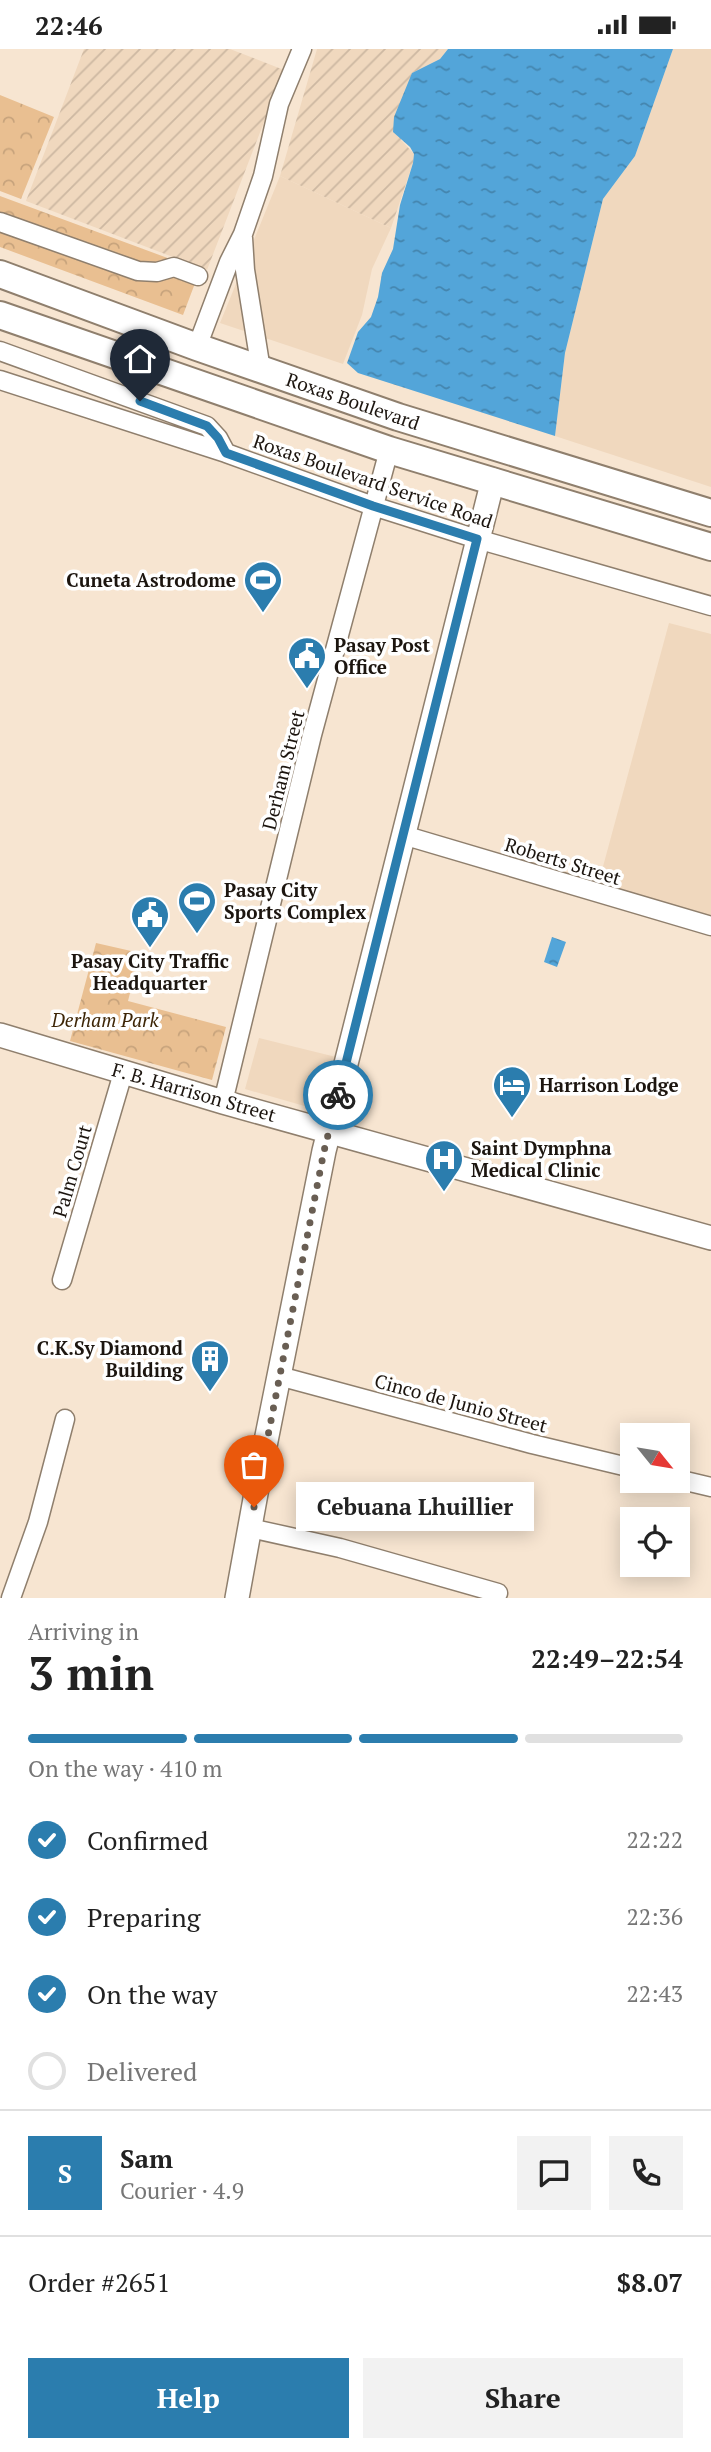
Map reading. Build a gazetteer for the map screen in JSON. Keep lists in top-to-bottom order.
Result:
{
  "streets": {
    "highway": ["Roxas Boulevard"],
    "main road": ["F. B. Harrison Street"],
    "street": [
      "Roxas Boulevard Service Road",
      "Derham Street",
      "Roberts Street",
      "Palm Court",
      "Cinco de Junio Street"
    ]
  },
  "crossings": [
    ["Roxas Boulevard", "Derham Street"],
    ["Roxas Boulevard Service Road", "Derham Street"],
    ["Derham Street", "F. B. Harrison Street"],
    ["F. B. Harrison Street", "Palm Court"]
  ],
  "parks": ["Derham Park"],
  "places": {
    "sports": ["Cuneta Astrodome", "Pasay City Sports Complex"],
    "public building": ["Pasay Post Office", "Pasay City Traffic Headquarter"],
    "hotel": ["Harrison Lodge"],
    "hospital": ["Saint Dymphna Medical Clinic"],
    "building": ["C.K.Sy Diamond Building"],
    "other": ["Cebuana Lhuillier"]
  },
  "north": "bottom right",
  "page": {
    "status": "22:46",
    "bubble": "Cebuana Lhuillier",
    "heading": ["3 min", "Arriving in", "22:49–22:54"],
    "panel": [
      "Sam",
      "Courier · 4.9",
      "Order #2651",
      "$8.07"
    ],
    "bar": "On the way · 410 m",
    "list": [
      ["Confirmed", "22:22"],
      ["Preparing", "22:36"],
      ["On the way", "22:43"],
      "Delivered"
    ],
    "round": "S",
    "buttons": ["Help", "Share"]
  }
}
